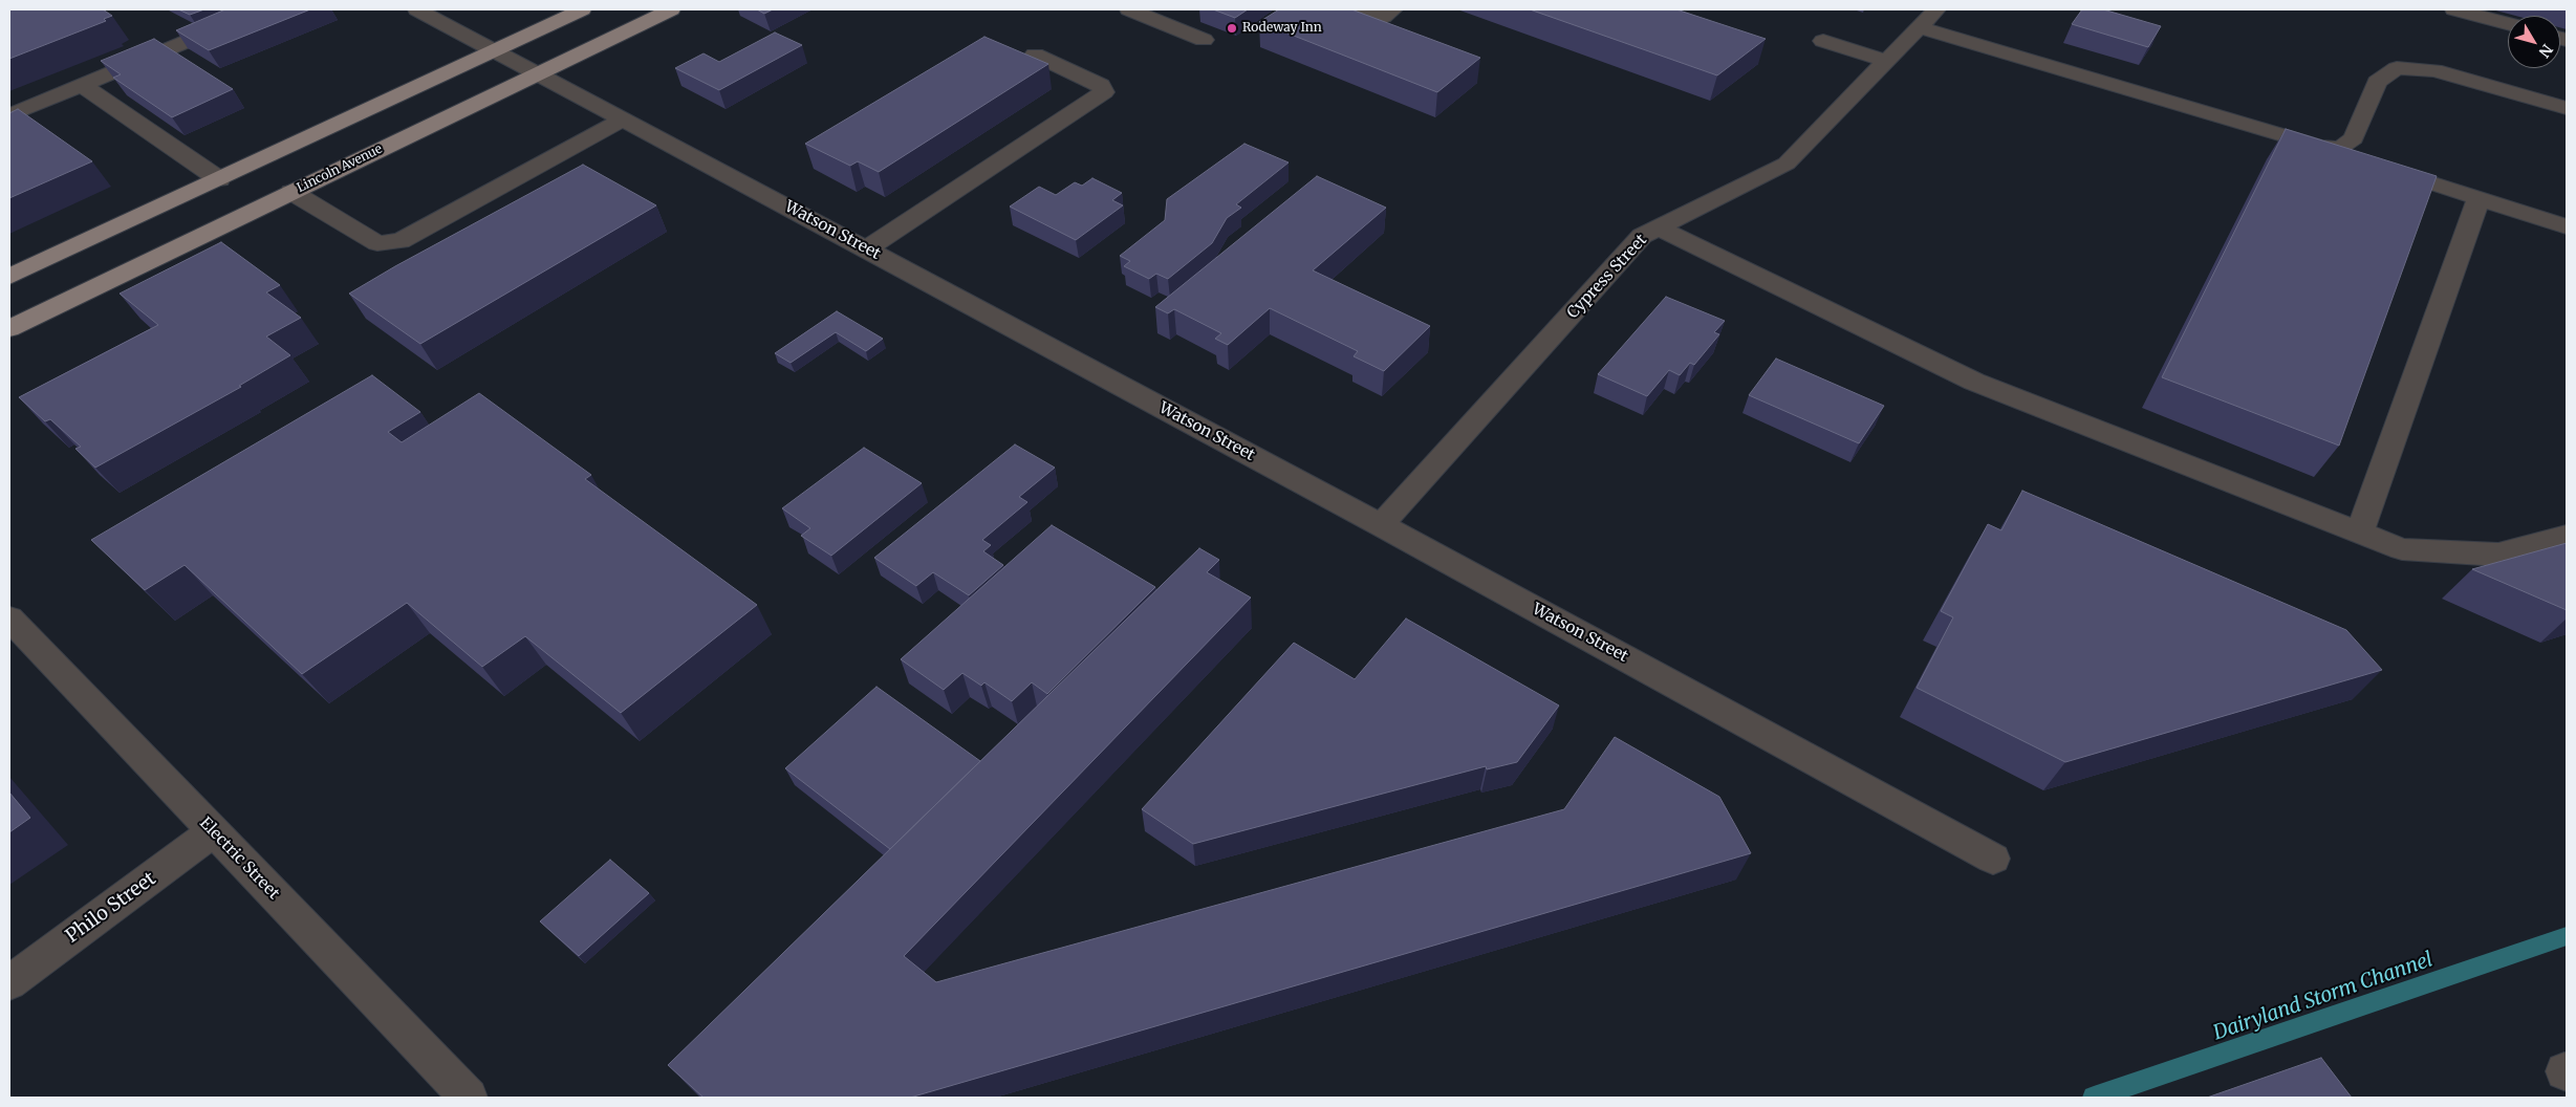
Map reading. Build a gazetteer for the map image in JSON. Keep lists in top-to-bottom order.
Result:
{
  "streets": {
    "main road": ["Lincoln Avenue"],
    "street": [
      "Watson Street",
      "Cypress Street",
      "Electric Street",
      "Philo Street"
    ]
  },
  "crossings": [
    ["Lincoln Avenue", "Watson Street"],
    ["Watson Street", "Cypress Street"],
    ["Electric Street", "Philo Street"]
  ],
  "water": ["Dairyland Storm Channel"],
  "places": ["Rodeway Inn"],
  "north": "bottom right"
}
